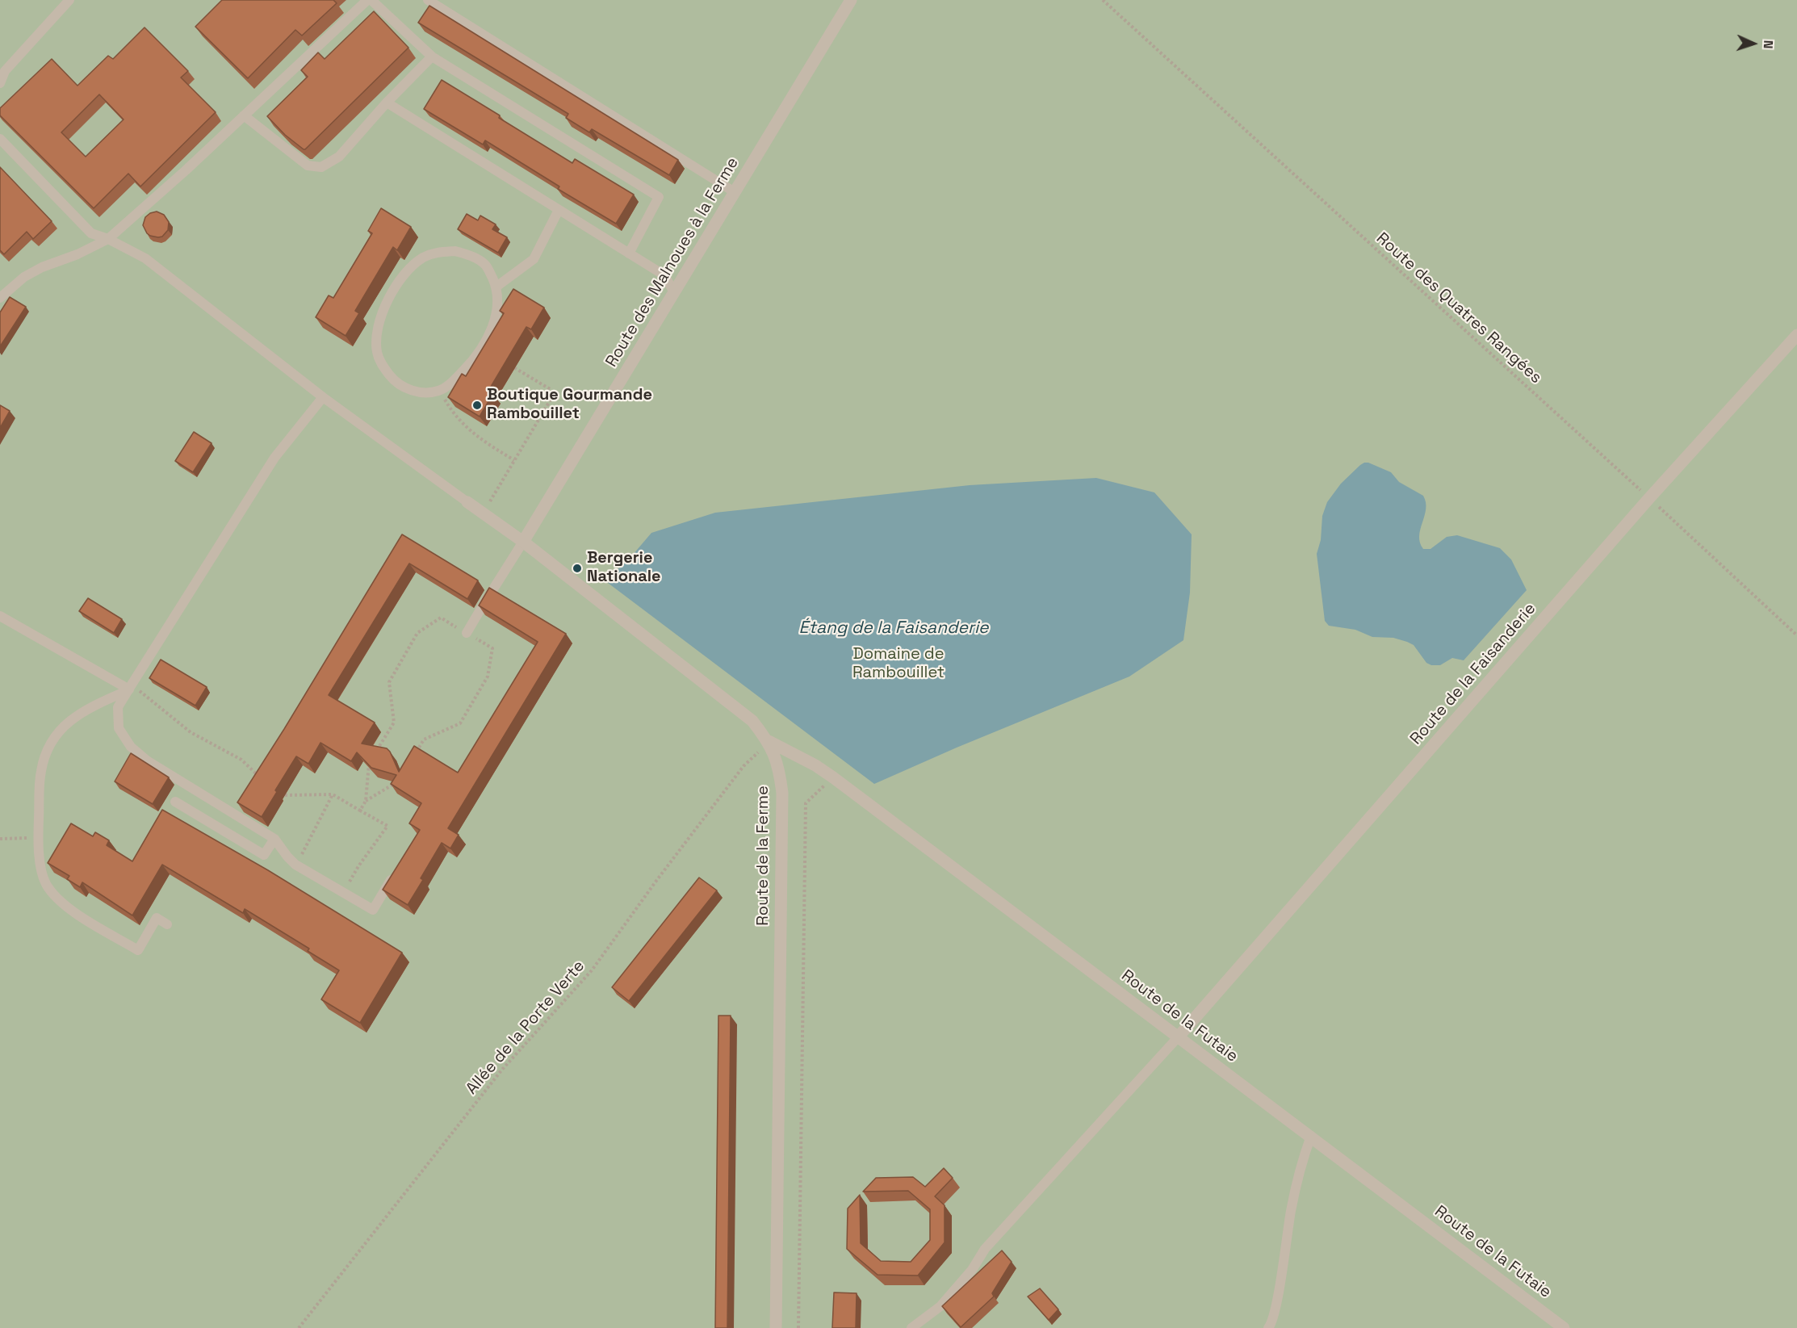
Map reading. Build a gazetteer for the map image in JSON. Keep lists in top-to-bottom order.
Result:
{
  "streets": {
    "street": [
      "Route des Malnoues à la Ferme",
      "Route de la Faisanderie",
      "Route de la Ferme",
      "Route de la Futaie"
    ],
    "path": ["Route des Quatres Rangées", "Allée de la Porte Verte"]
  },
  "crossings": [
    ["Route des Malnoues à la Ferme", "Route de la Ferme"],
    ["Route des Quatres Rangées", "Route de la Faisanderie"],
    ["Route de la Faisanderie", "Route de la Futaie"],
    ["Route de la Ferme", "Route de la Futaie"],
    ["Route de la Ferme", "Allée de la Porte Verte"],
    ["Route de la Futaie", "Allée de la Porte Verte"]
  ],
  "water": ["Étang de la Faisanderie"],
  "parks": ["Domaine de Rambouillet"],
  "places": ["Boutique Gourmande Rambouillet", "Bergerie Nationale"],
  "north": "right"
}
